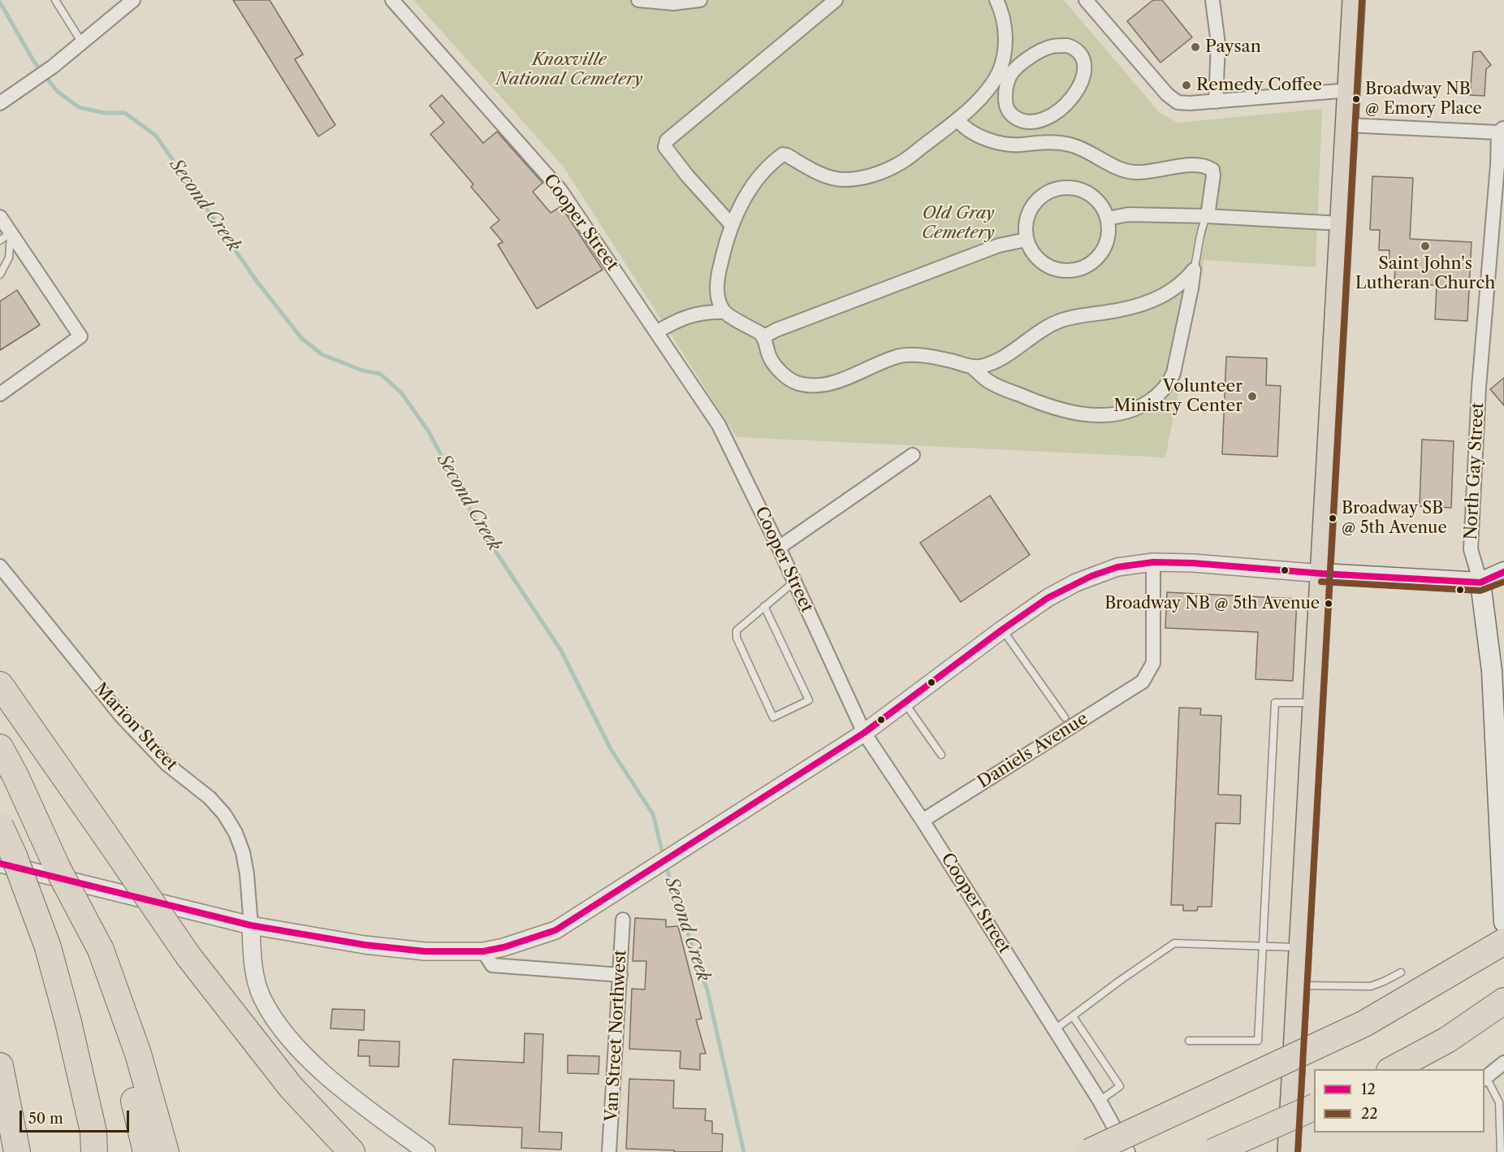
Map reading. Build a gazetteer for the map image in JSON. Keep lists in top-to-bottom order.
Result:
{
  "streets": {
    "main road": ["North Gay Street"],
    "street": [
      "Cooper Street",
      "Marion Street",
      "Daniels Avenue",
      "Van Street Northwest"
    ]
  },
  "crossings": [
    ["Cooper Street", "Daniels Avenue"]
  ],
  "water": ["Second Creek"],
  "parks": ["Knoxville National Cemetery", "Old Gray Cemetery"],
  "places": [
    "Paysan",
    "Remedy Coffee",
    "Broadway NB @ Emory Place",
    "Saint John's Lutheran Church",
    "Volunteer Ministry Center",
    "Broadway SB @ 5th Avenue",
    "Broadway NB @ 5th Avenue"
  ],
  "lines": ["transit line 22", "transit line 12"],
  "legend": ["12", "22"],
  "scale_bar": "50 m"
}
